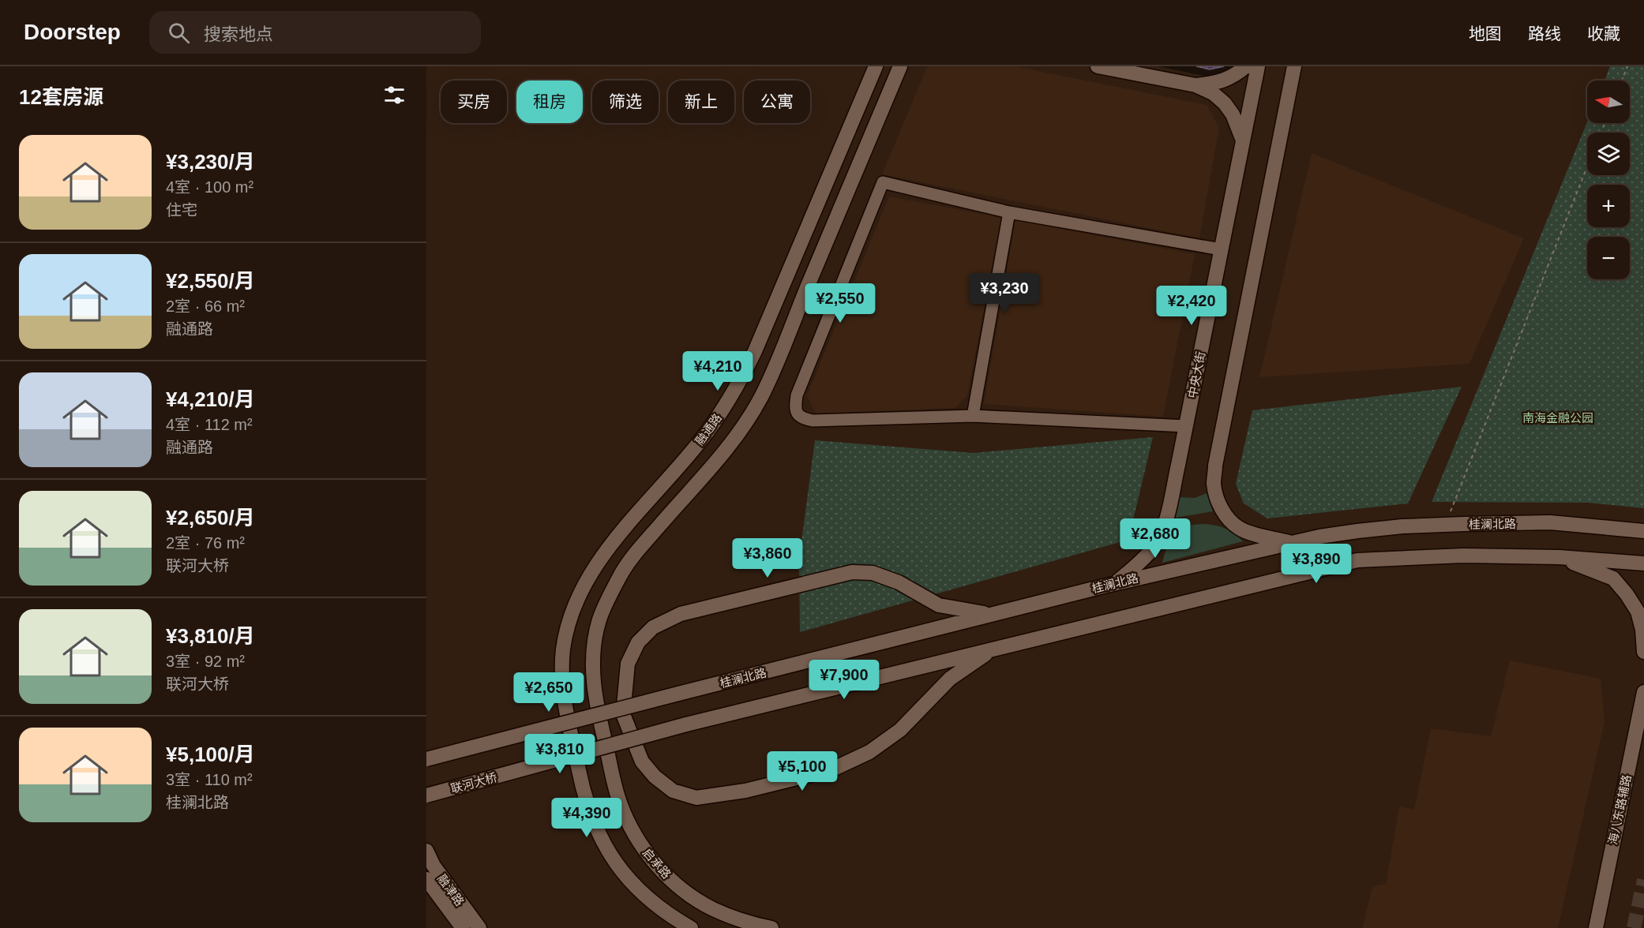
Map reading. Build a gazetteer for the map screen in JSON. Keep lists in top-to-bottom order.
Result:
{
  "streets": {
    "main road": [
      "中央大街",
      "融通路",
      "桂澜北路",
      "联河大桥",
      "海八东路辅路",
      "启承路",
      "融津路"
    ]
  },
  "crossings": [
    ["中央大街", "桂澜北路"]
  ],
  "parks": ["南海金融公园"],
  "north": "left",
  "page": {
    "header": "Doorstep",
    "search": "搜索地点",
    "nav": ["地图", "路线", "收藏"],
    "heading": "12套房源",
    "map_buttons": ["+", "−"],
    "chip": [
      "买房",
      "租房",
      "筛选",
      "新上",
      "公寓"
    ],
    "list": [
      {
        "name": "¥3,230/月",
        "note": "4室 · 100 m² · 住宅"
      },
      {
        "name": "¥2,550/月",
        "note": "2室 · 66 m² · 融通路"
      },
      {
        "name": "¥4,210/月",
        "note": "4室 · 112 m² · 融通路"
      },
      {
        "name": "¥2,650/月",
        "note": "2室 · 76 m² · 联河大桥"
      },
      {
        "name": "¥3,810/月",
        "note": "3室 · 92 m² · 联河大桥"
      },
      {
        "name": "¥5,100/月",
        "note": "3室 · 110 m² · 桂澜北路"
      }
    ],
    "price": [
      "¥3,230",
      "¥2,550",
      "¥2,420",
      "¥4,210",
      "¥2,680",
      "¥3,860",
      "¥3,890",
      "¥7,900",
      "¥2,650",
      "¥3,810",
      "¥5,100",
      "¥4,390"
    ]
  }
}
